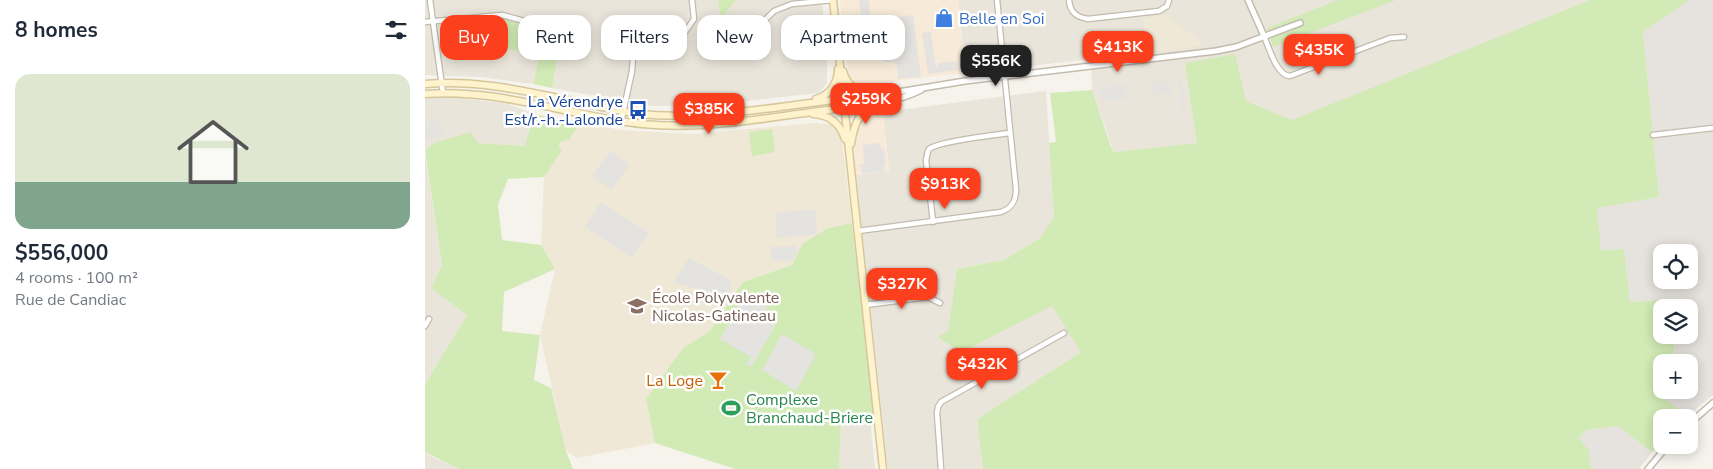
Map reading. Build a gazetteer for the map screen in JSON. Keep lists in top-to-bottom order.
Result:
{
  "places": {
    "shop": ["Belle en Soi"],
    "bus stop": ["La Vérendrye Est/r.-h.-Lalonde"],
    "school or university": ["École Polyvalente Nicolas-Gatineau"],
    "bar": ["La Loge"],
    "sports": ["Complexe Branchaud-Briere"]
  },
  "page": {
    "heading": "8 homes",
    "chip": [
      "Buy",
      "Rent",
      "Filters",
      "New",
      "Apartment"
    ],
    "price": [
      "$413K",
      "$435K",
      "$556K",
      "$259K",
      "$385K",
      "$913K",
      "$327K",
      "$432K"
    ],
    "list": [
      {
        "name": "$556,000",
        "note": "4 rooms · 100 m² · Rue de Candiac"
      }
    ],
    "map_buttons": ["+", "−"]
  }
}
